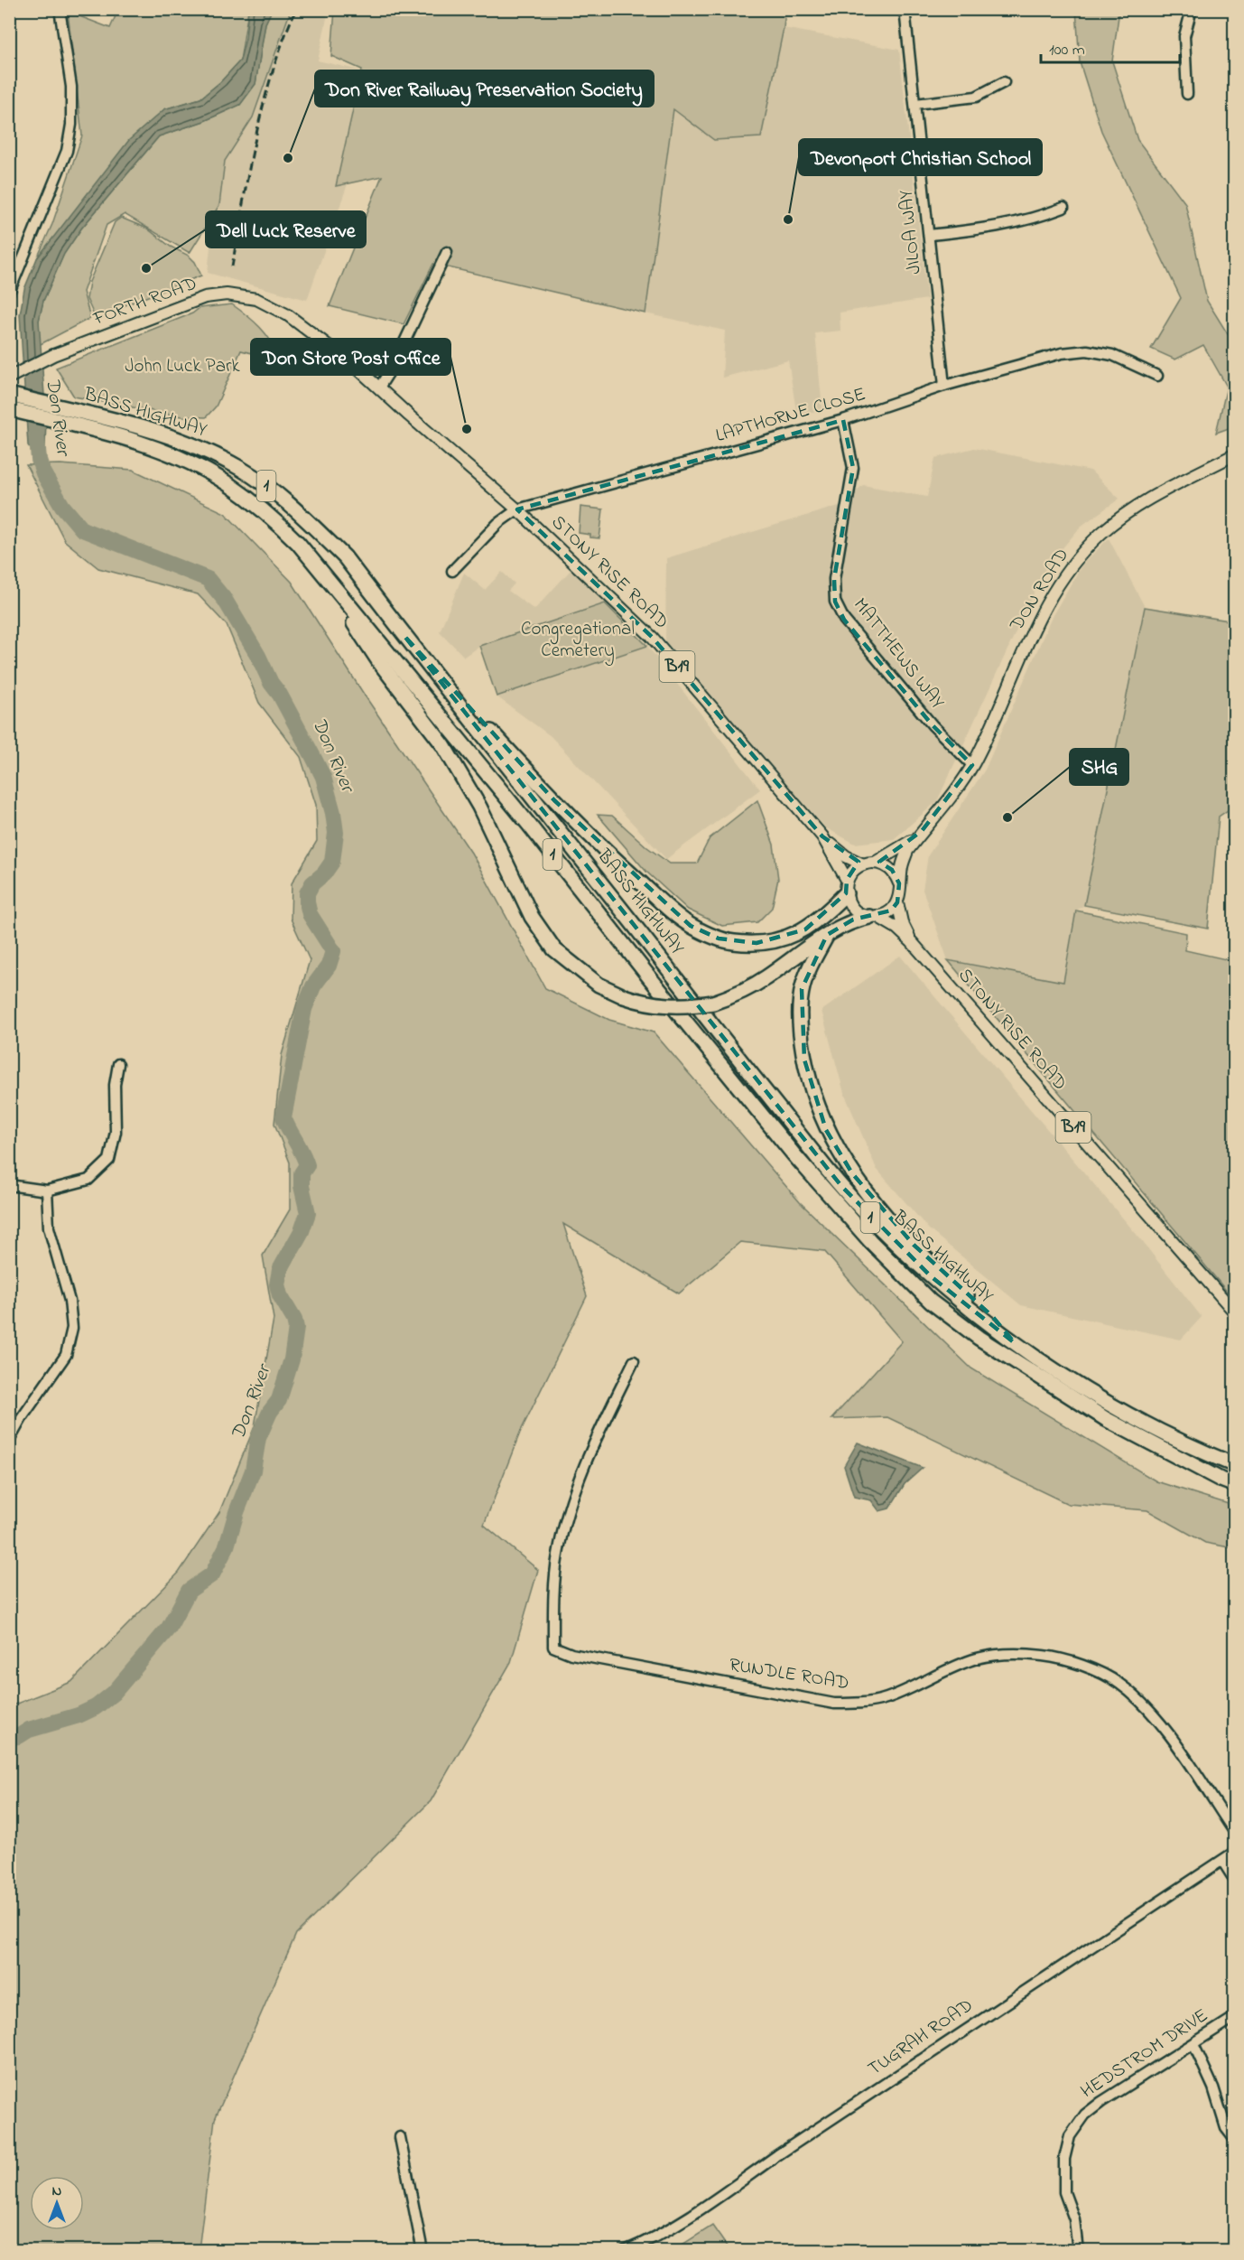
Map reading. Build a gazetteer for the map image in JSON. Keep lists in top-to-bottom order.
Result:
{
  "streets": {
    "highway": ["BASS HIGHWAY", "1"],
    "main road": [
      "FORTH ROAD",
      "STONY RISE ROAD",
      "DON ROAD",
      "B19"
    ],
    "street": [
      "JILOA WAY",
      "LAPTHORNE CLOSE",
      "MATTHEWS WAY",
      "RUNDLE ROAD",
      "TUGRAH ROAD",
      "HEDSTROM DRIVE"
    ]
  },
  "crossings": [
    ["JILOA WAY", "LAPTHORNE CLOSE"],
    ["FORTH ROAD", "LAPTHORNE CLOSE"],
    ["FORTH ROAD", "STONY RISE ROAD"],
    ["LAPTHORNE CLOSE", "STONY RISE ROAD"],
    ["LAPTHORNE CLOSE", "MATTHEWS WAY"],
    ["STONY RISE ROAD", "DON ROAD"],
    ["STONY RISE ROAD", "B19"],
    ["DON ROAD", "MATTHEWS WAY"],
    ["DON ROAD", "B19"]
  ],
  "water": ["Don River"],
  "parks": ["John Luck Park", "Congregational Cemetery"],
  "places": [
    "Don River Railway Preservation Society",
    "Devonport Christian School",
    "Dell Luck Reserve",
    "Don Store Post Office",
    "SHG"
  ],
  "scale_bar": "100 m",
  "north": "top"
}
